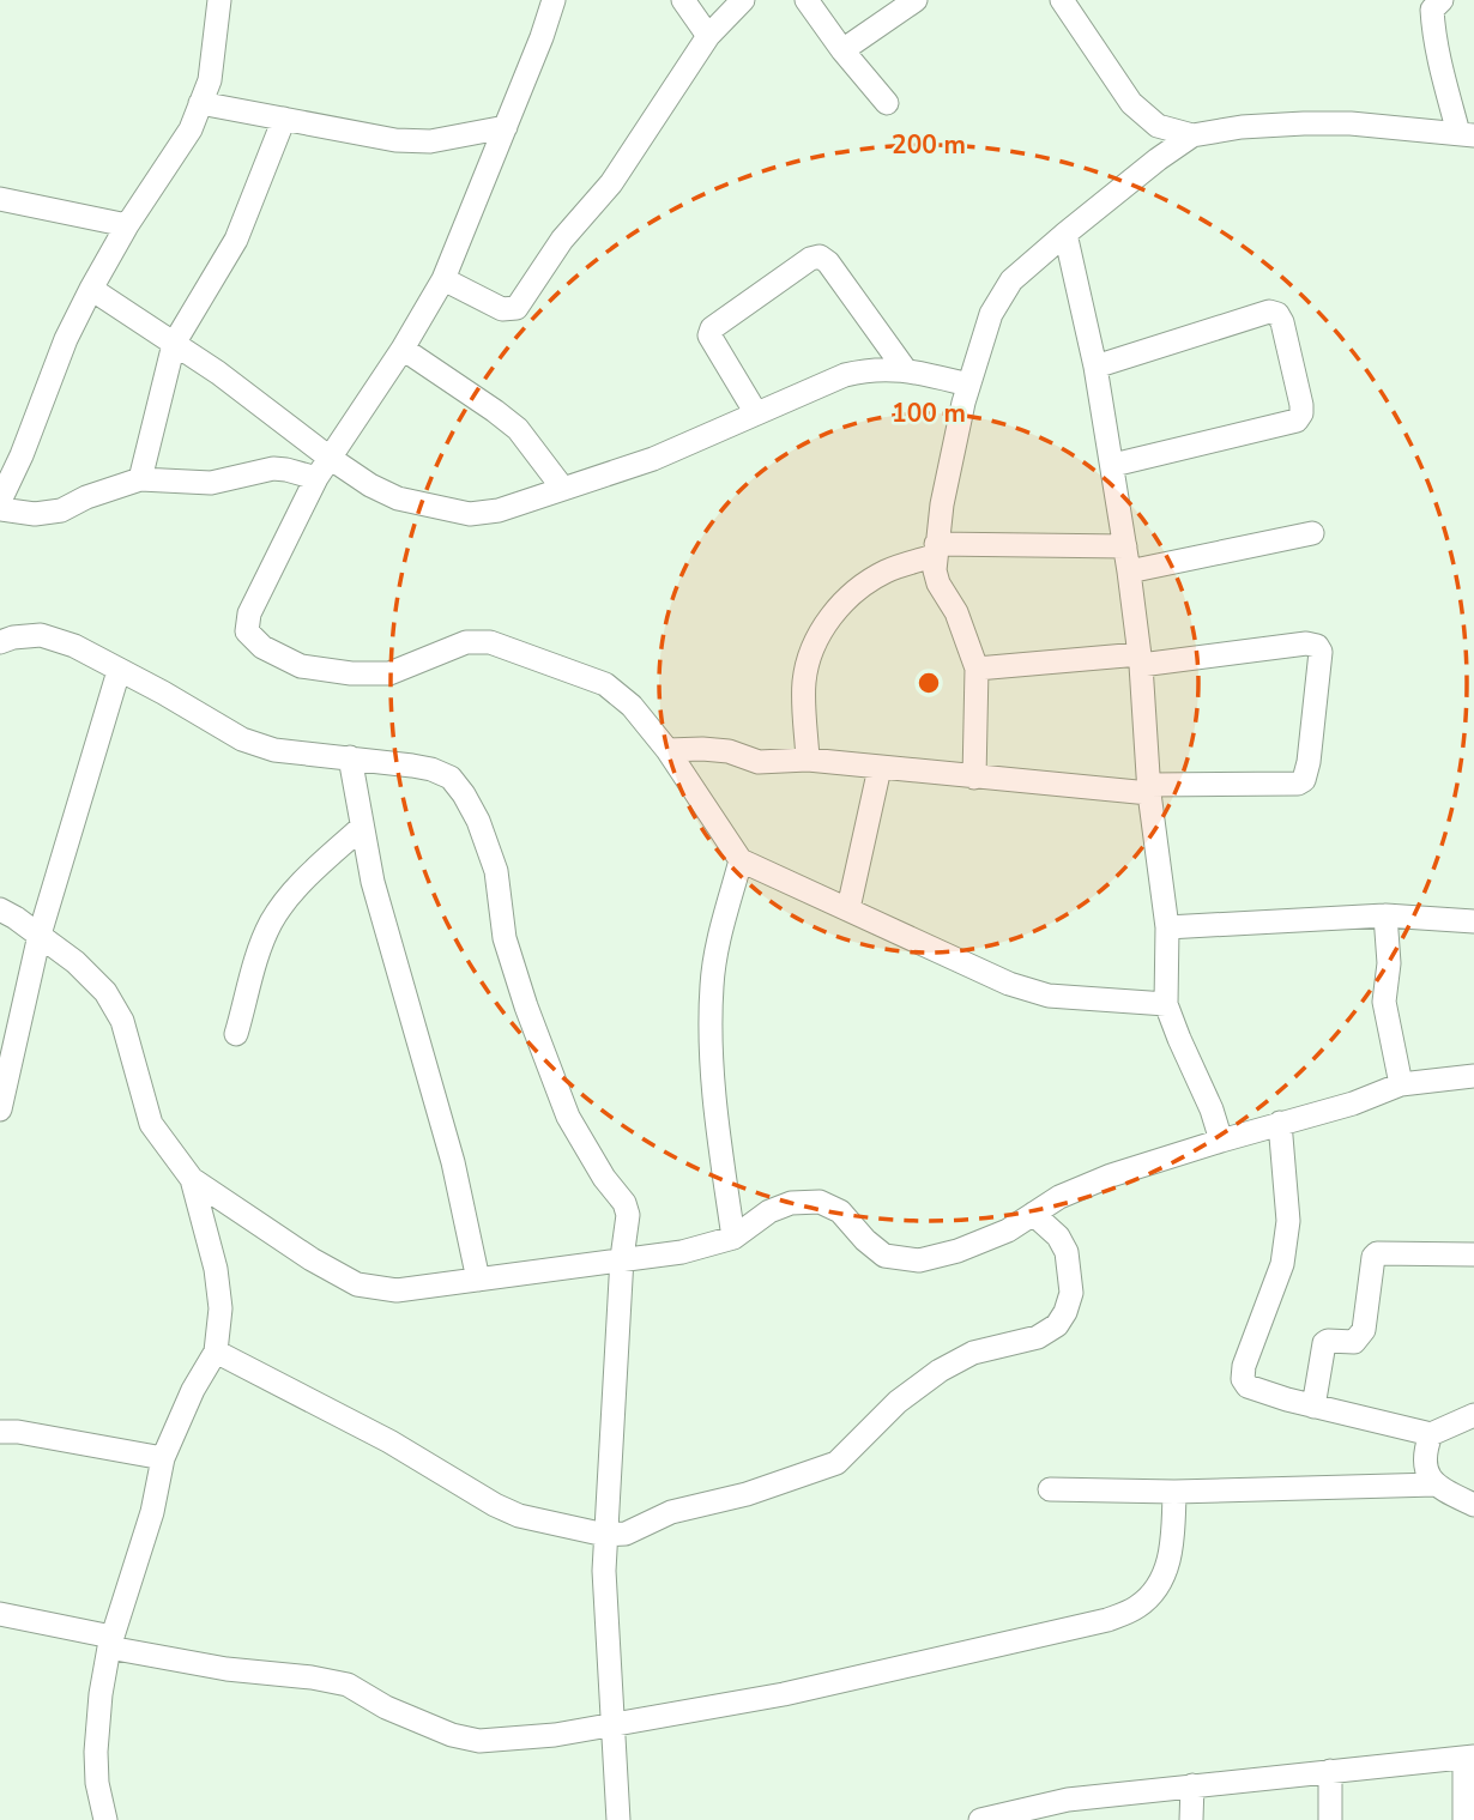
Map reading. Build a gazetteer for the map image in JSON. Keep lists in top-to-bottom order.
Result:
{
  "rings": ["200 m", "100 m"]
}
